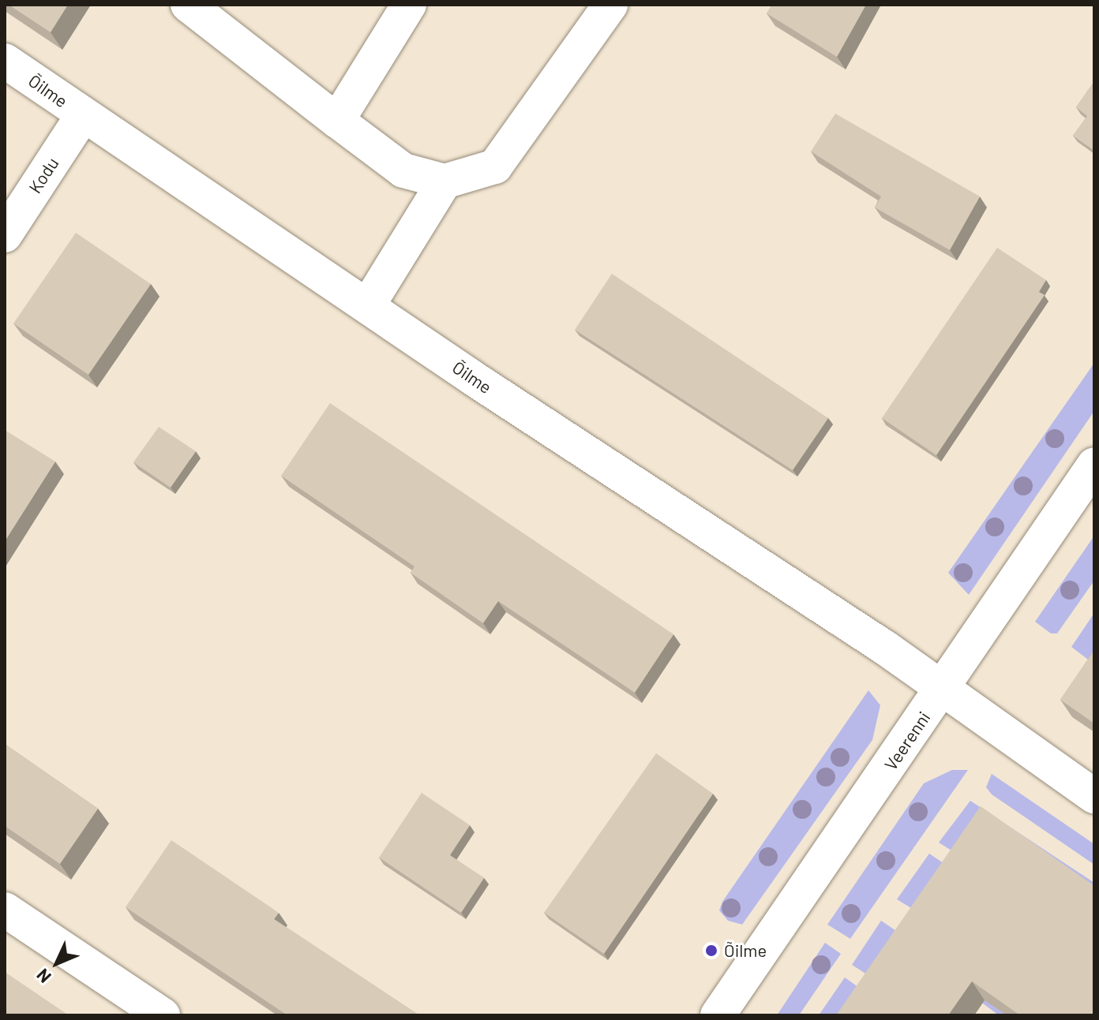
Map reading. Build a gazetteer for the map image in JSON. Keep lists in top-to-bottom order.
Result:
{
  "streets": {
    "street": ["Õilme", "Kodu", "Veerenni"]
  },
  "crossings": [
    ["Õilme", "Kodu"],
    ["Õilme", "Veerenni"]
  ],
  "places": ["Õilme"],
  "north": "bottom left"
}
